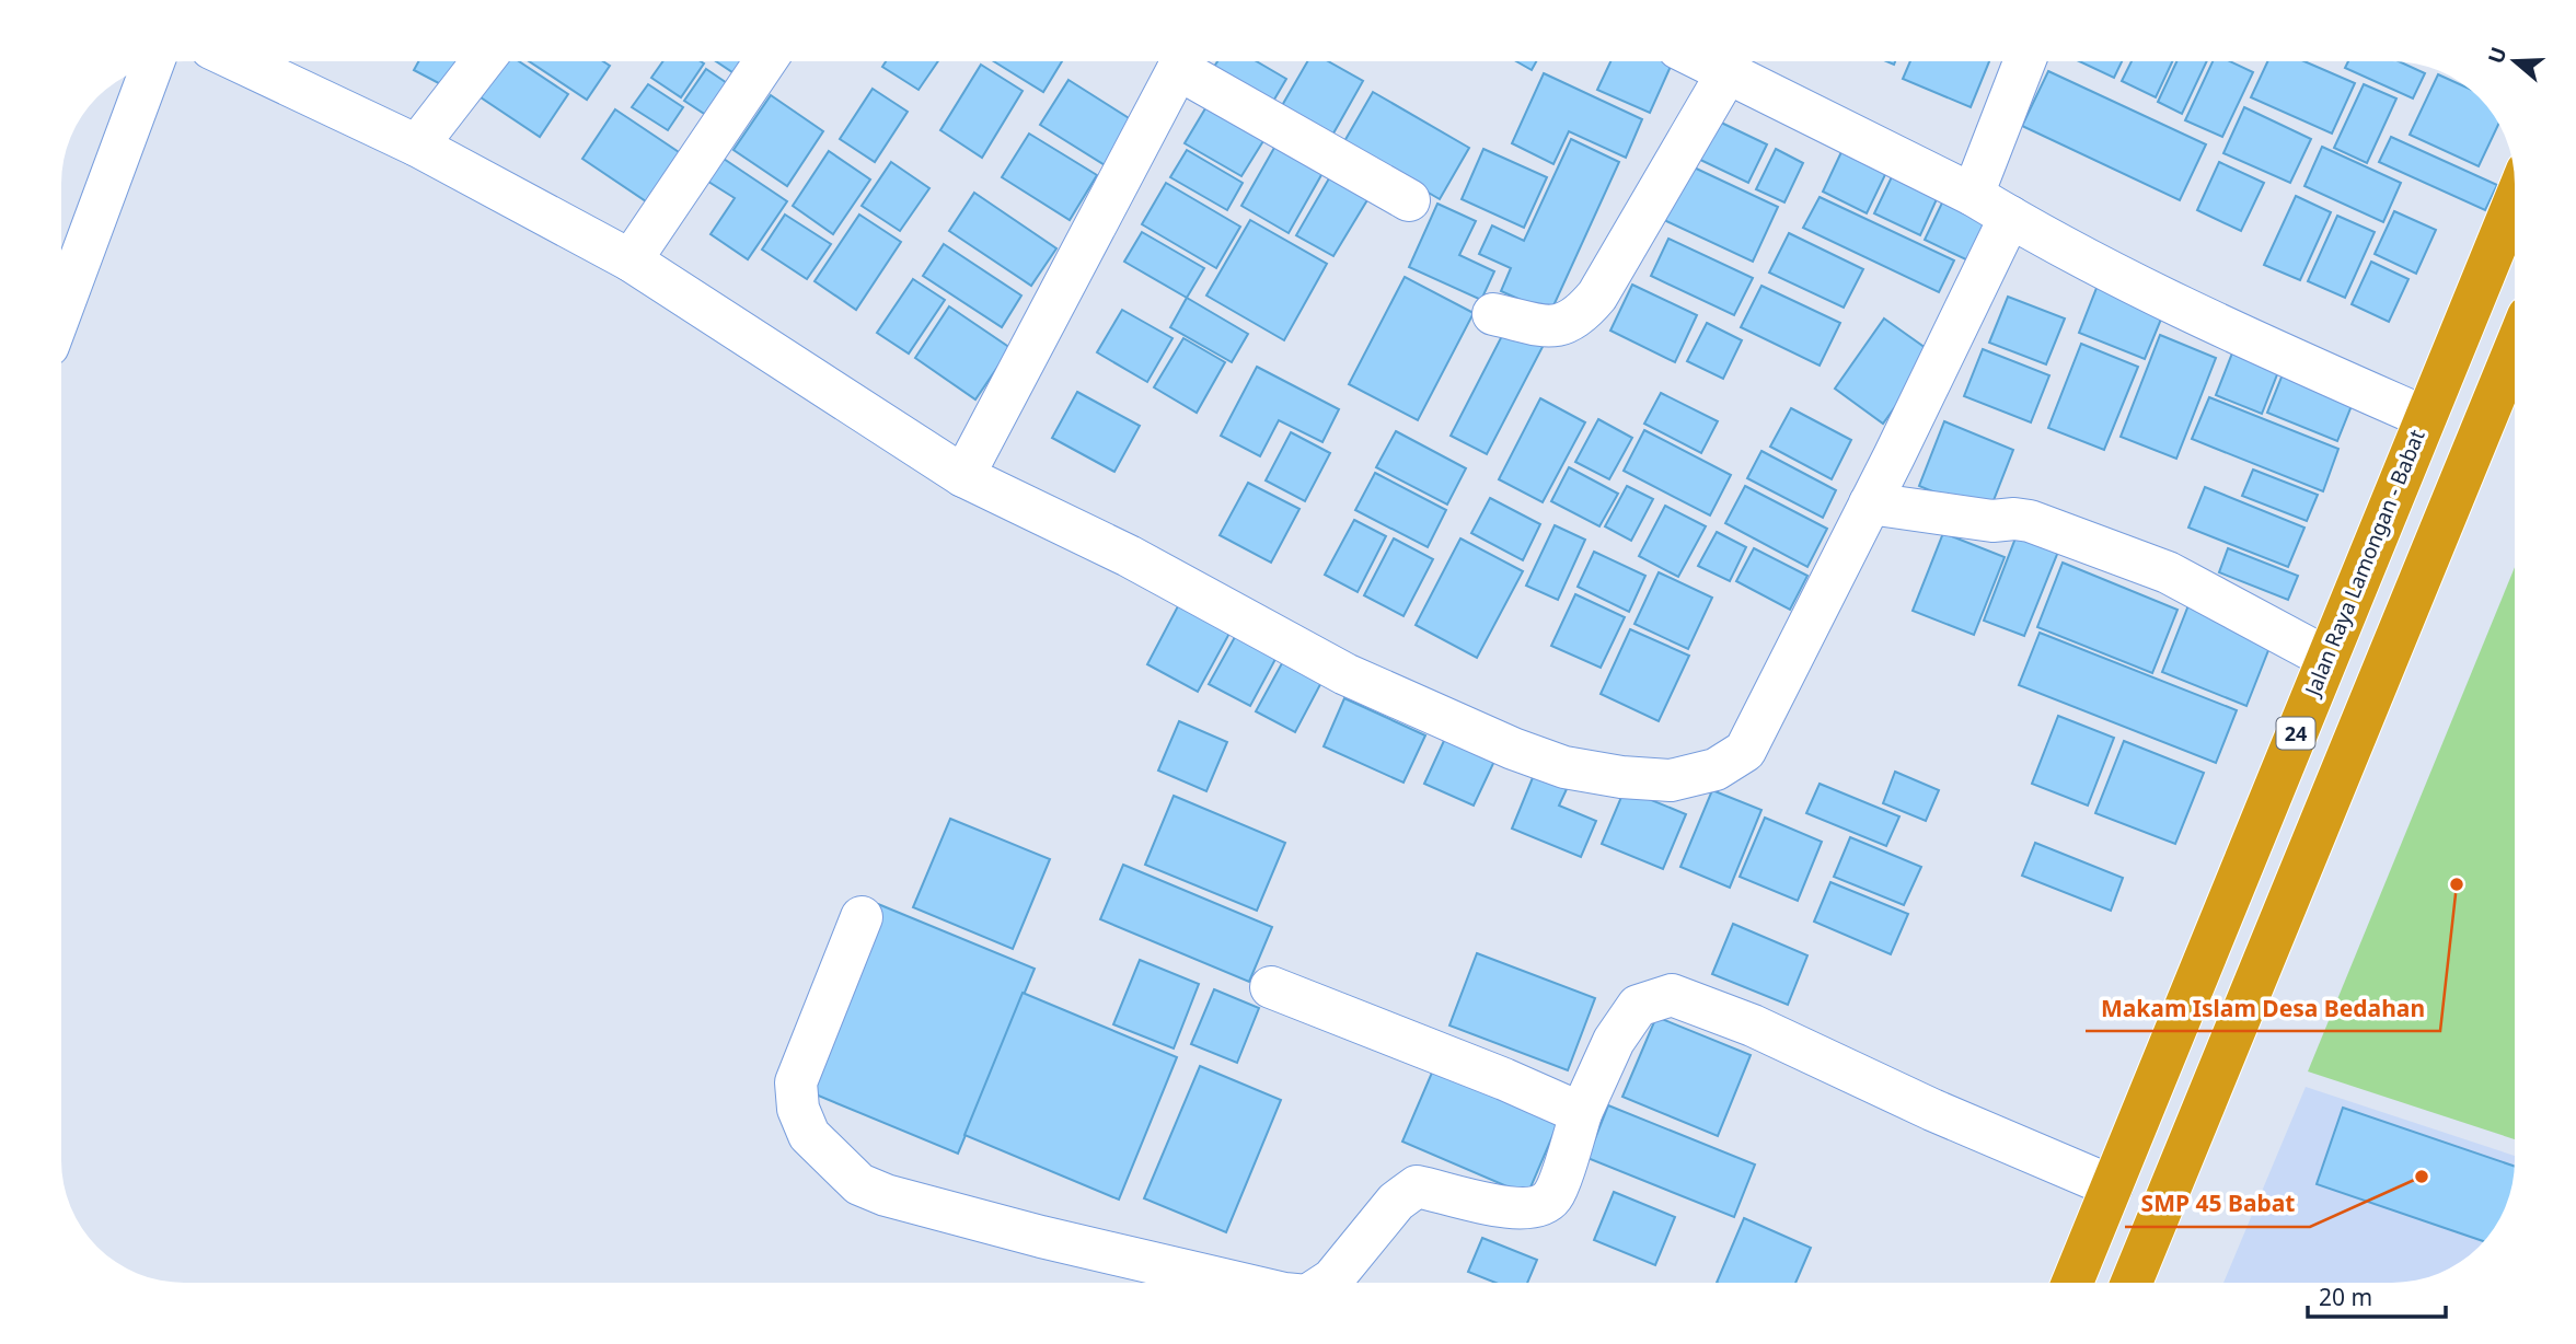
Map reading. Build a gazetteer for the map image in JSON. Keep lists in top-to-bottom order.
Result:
{
  "streets": {
    "highway": ["Jalan Raya Lamongan - Babat", "24"]
  },
  "places": ["Makam Islam Desa Bedahan", "SMP 45 Babat"],
  "scale_bar": "20 m",
  "north": "left"
}
